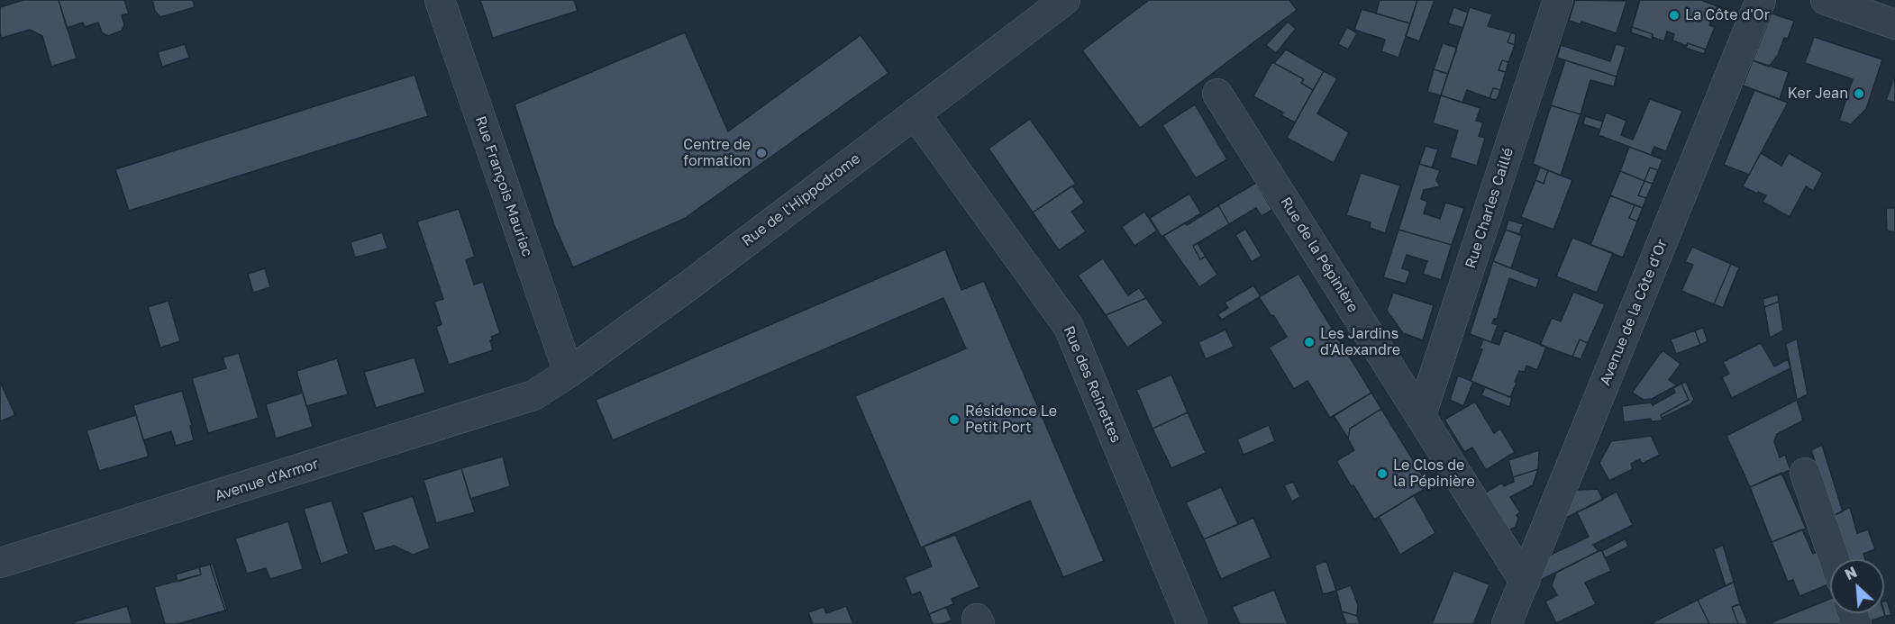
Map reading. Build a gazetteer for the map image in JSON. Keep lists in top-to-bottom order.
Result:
{
  "streets": {
    "street": [
      "Rue François Mauriac",
      "Rue de l'Hippodrome",
      "Rue Charles Caillé",
      "Rue de la Pépinière",
      "Avenue de la Côte d'Or",
      "Rue des Reinettes",
      "Avenue d'Armor"
    ]
  },
  "crossings": [
    ["Rue François Mauriac", "Rue de l'Hippodrome"],
    ["Rue de l'Hippodrome", "Rue des Reinettes"],
    ["Rue de l'Hippodrome", "Avenue d'Armor"],
    ["Rue Charles Caillé", "Rue de la Pépinière"],
    ["Rue de la Pépinière", "Avenue de la Côte d'Or"]
  ],
  "places": [
    "La Côte d'Or",
    "Ker Jean",
    "Centre de formation",
    "Les Jardins d'Alexandre",
    "Résidence Le Petit Port",
    "Le Clos de la Pépinière"
  ],
  "north": "top left"
}
